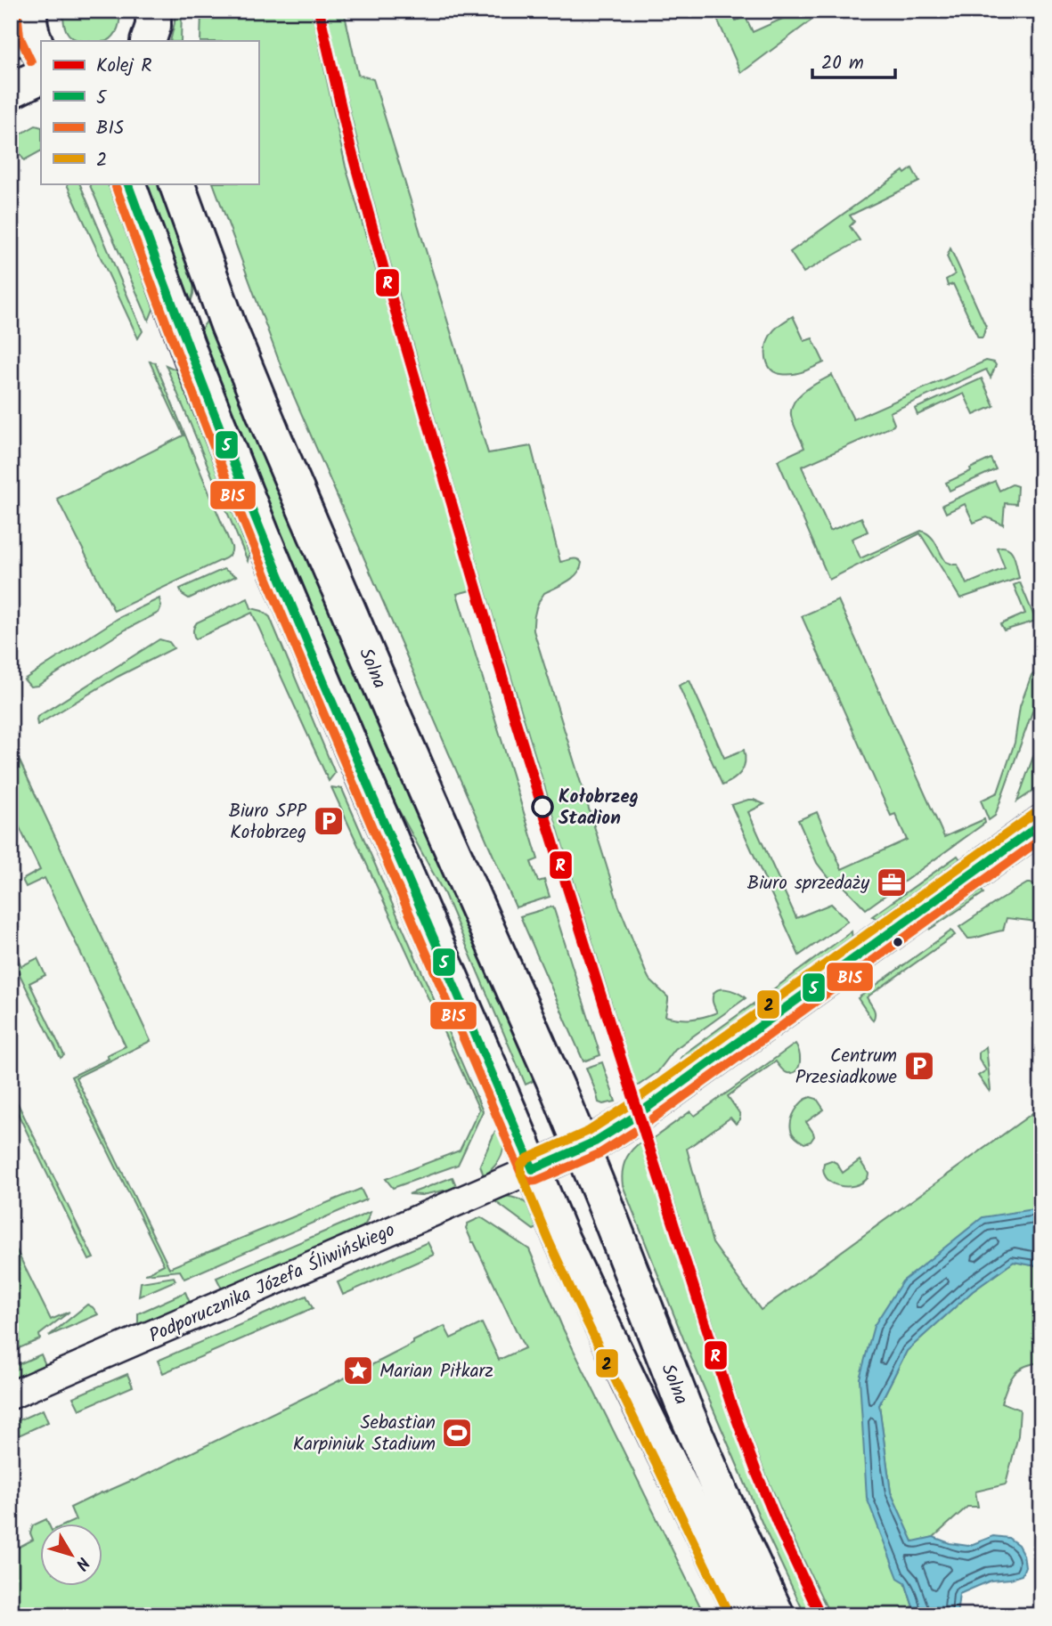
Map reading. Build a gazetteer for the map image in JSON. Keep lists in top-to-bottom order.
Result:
{
  "streets": {
    "main road": ["Solna"],
    "street": ["Podporucznika Józefa Śliwińskiego"]
  },
  "crossings": [
    ["Solna", "Podporucznika Józefa Śliwińskiego"]
  ],
  "places": {
    "other": ["Kołobrzeg Stadion"],
    "parking": ["Biuro SPP Kołobrzeg", "Centrum Przesiadkowe"],
    "office": ["Biuro sprzedaży"],
    "place": ["Marian Piłkarz"],
    "sports": ["Sebastian Karpiniuk Stadium"]
  },
  "lines": [
    "rail line R",
    "transit line BIS",
    "transit line 5",
    "transit line 2"
  ],
  "legend": [
    "Kolej R",
    "5",
    "BIS",
    "2"
  ],
  "scale_bar": "20 m",
  "north": "bottom right"
}
